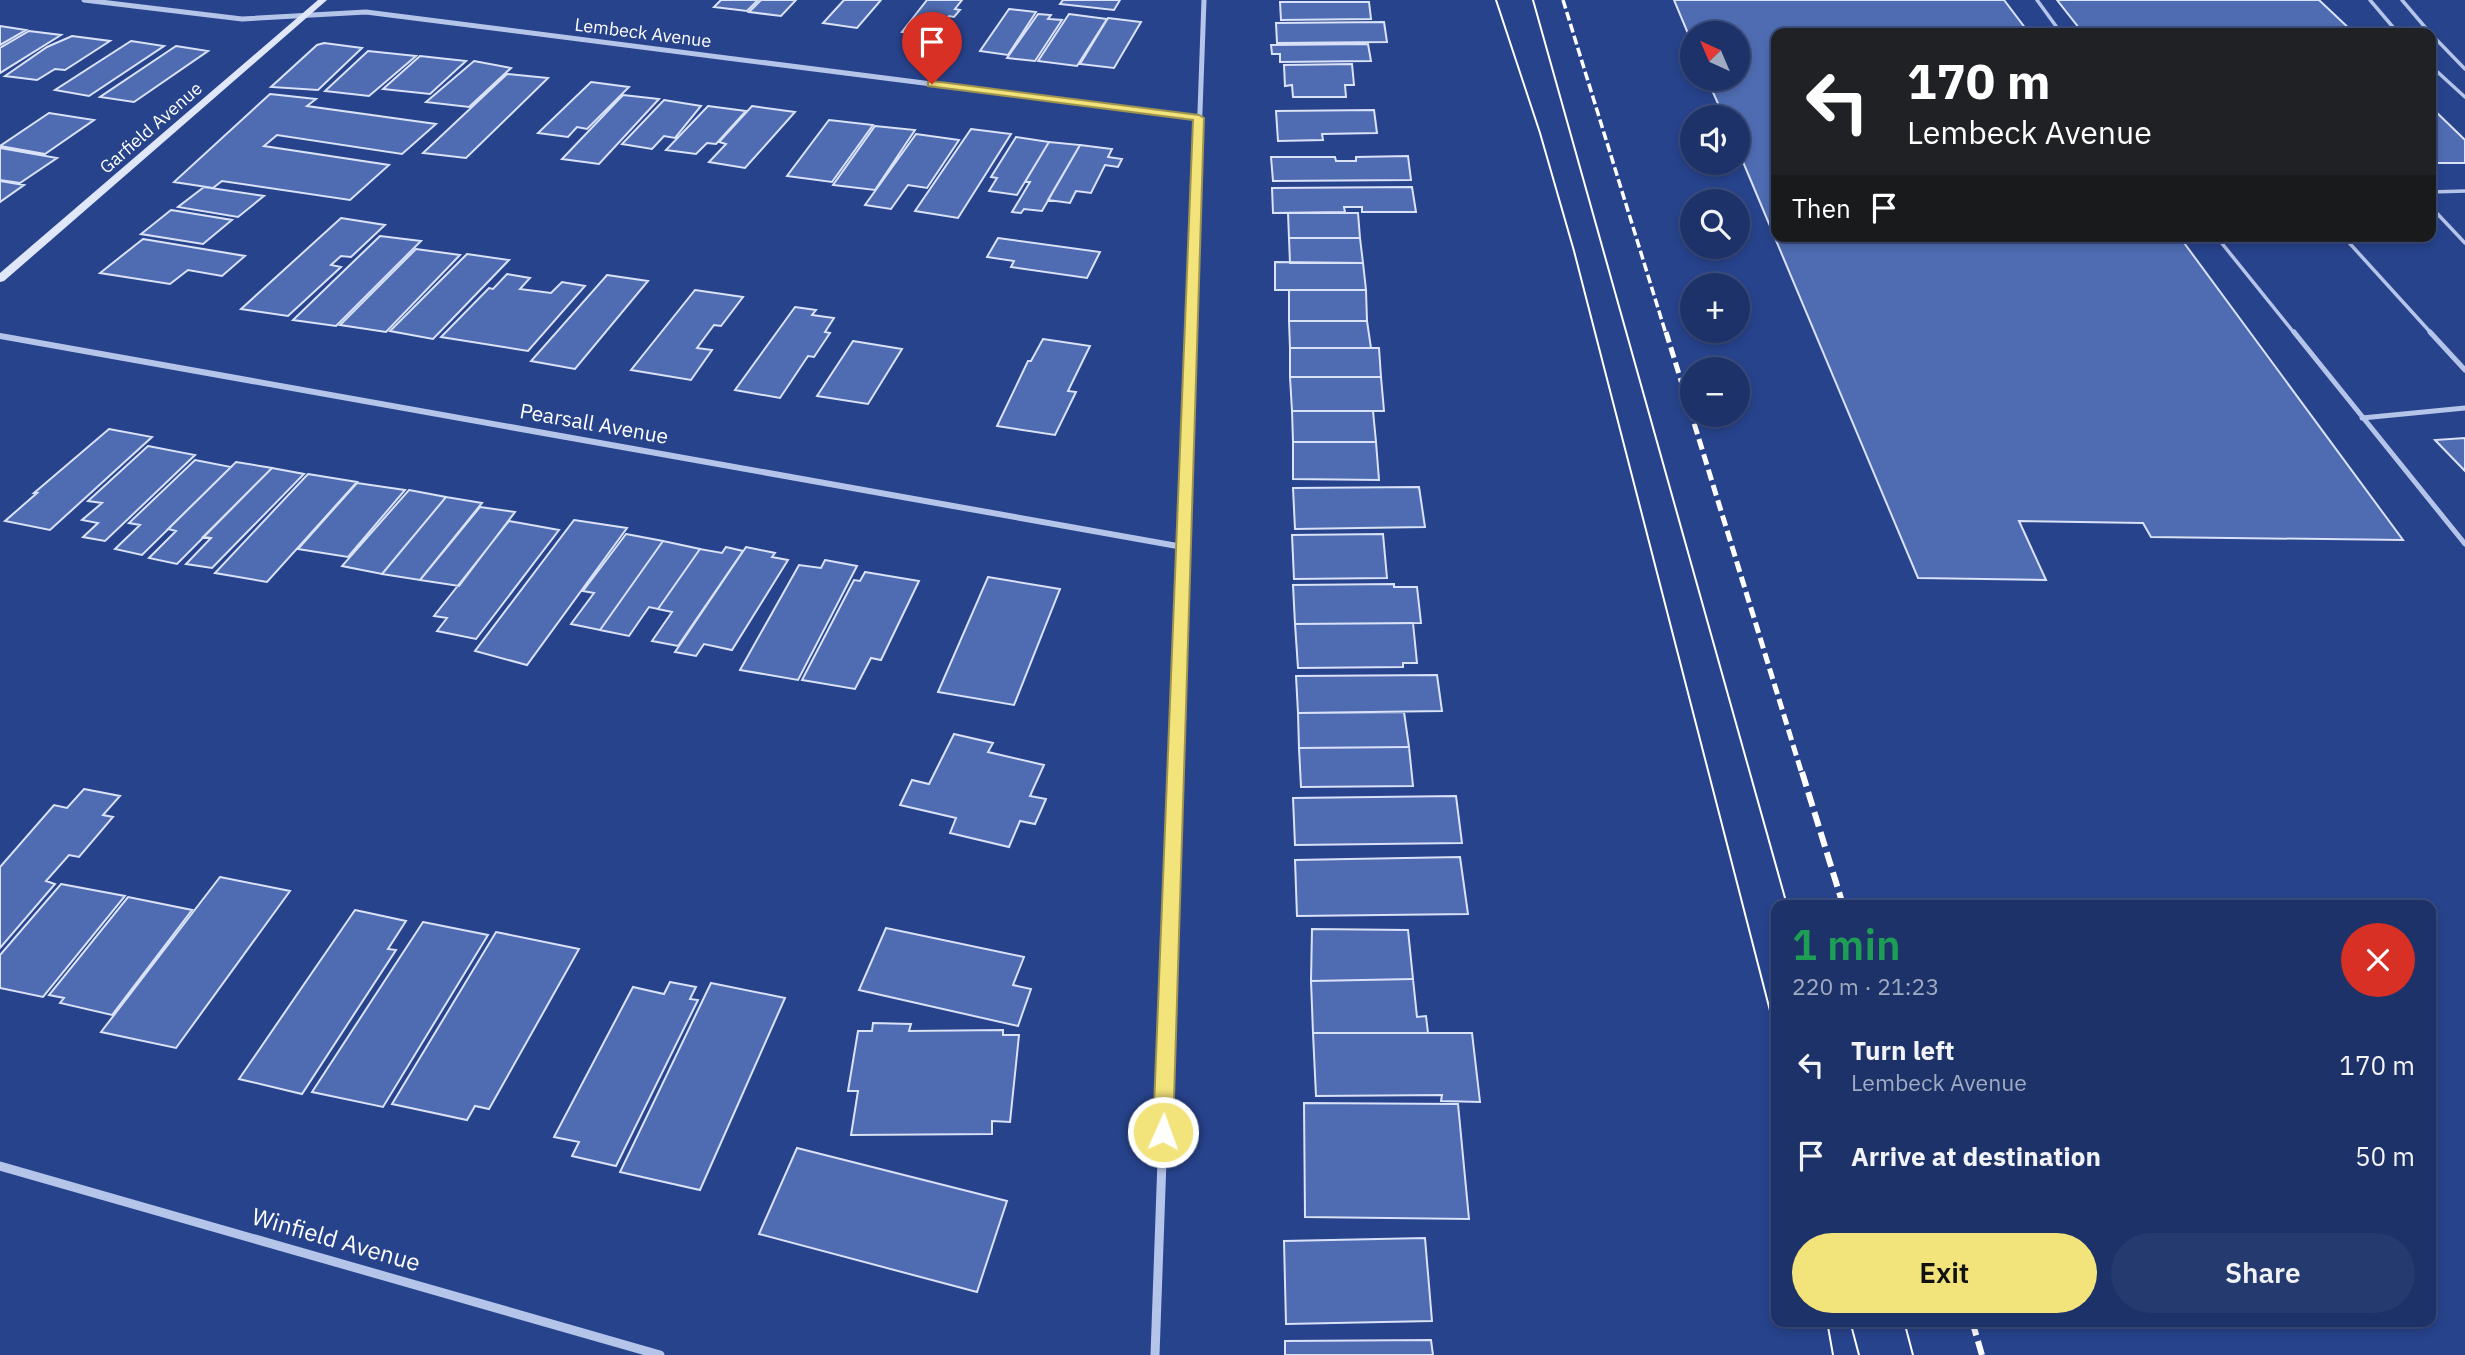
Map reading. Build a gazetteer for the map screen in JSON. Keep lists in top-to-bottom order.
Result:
{
  "streets": {
    "main road": ["Garfield Avenue"],
    "street": ["Lembeck Avenue", "Pearsall Avenue", "Winfield Avenue"]
  },
  "crossings": [
    ["Lembeck Avenue", "Garfield Avenue"]
  ],
  "north": "top left",
  "page": {
    "map_buttons": ["+", "−"],
    "turn": ["170 m", "Lembeck Avenue"],
    "then": "Then",
    "heading": ["1 min", "220 m · 21:23"],
    "list": [
      {
        "name": "Turn left",
        "note": "Lembeck Avenue",
        "value": "170 m"
      },
      {
        "name": "Arrive at destination",
        "value": "50 m"
      }
    ],
    "buttons": ["Exit", "Share"]
  }
}
